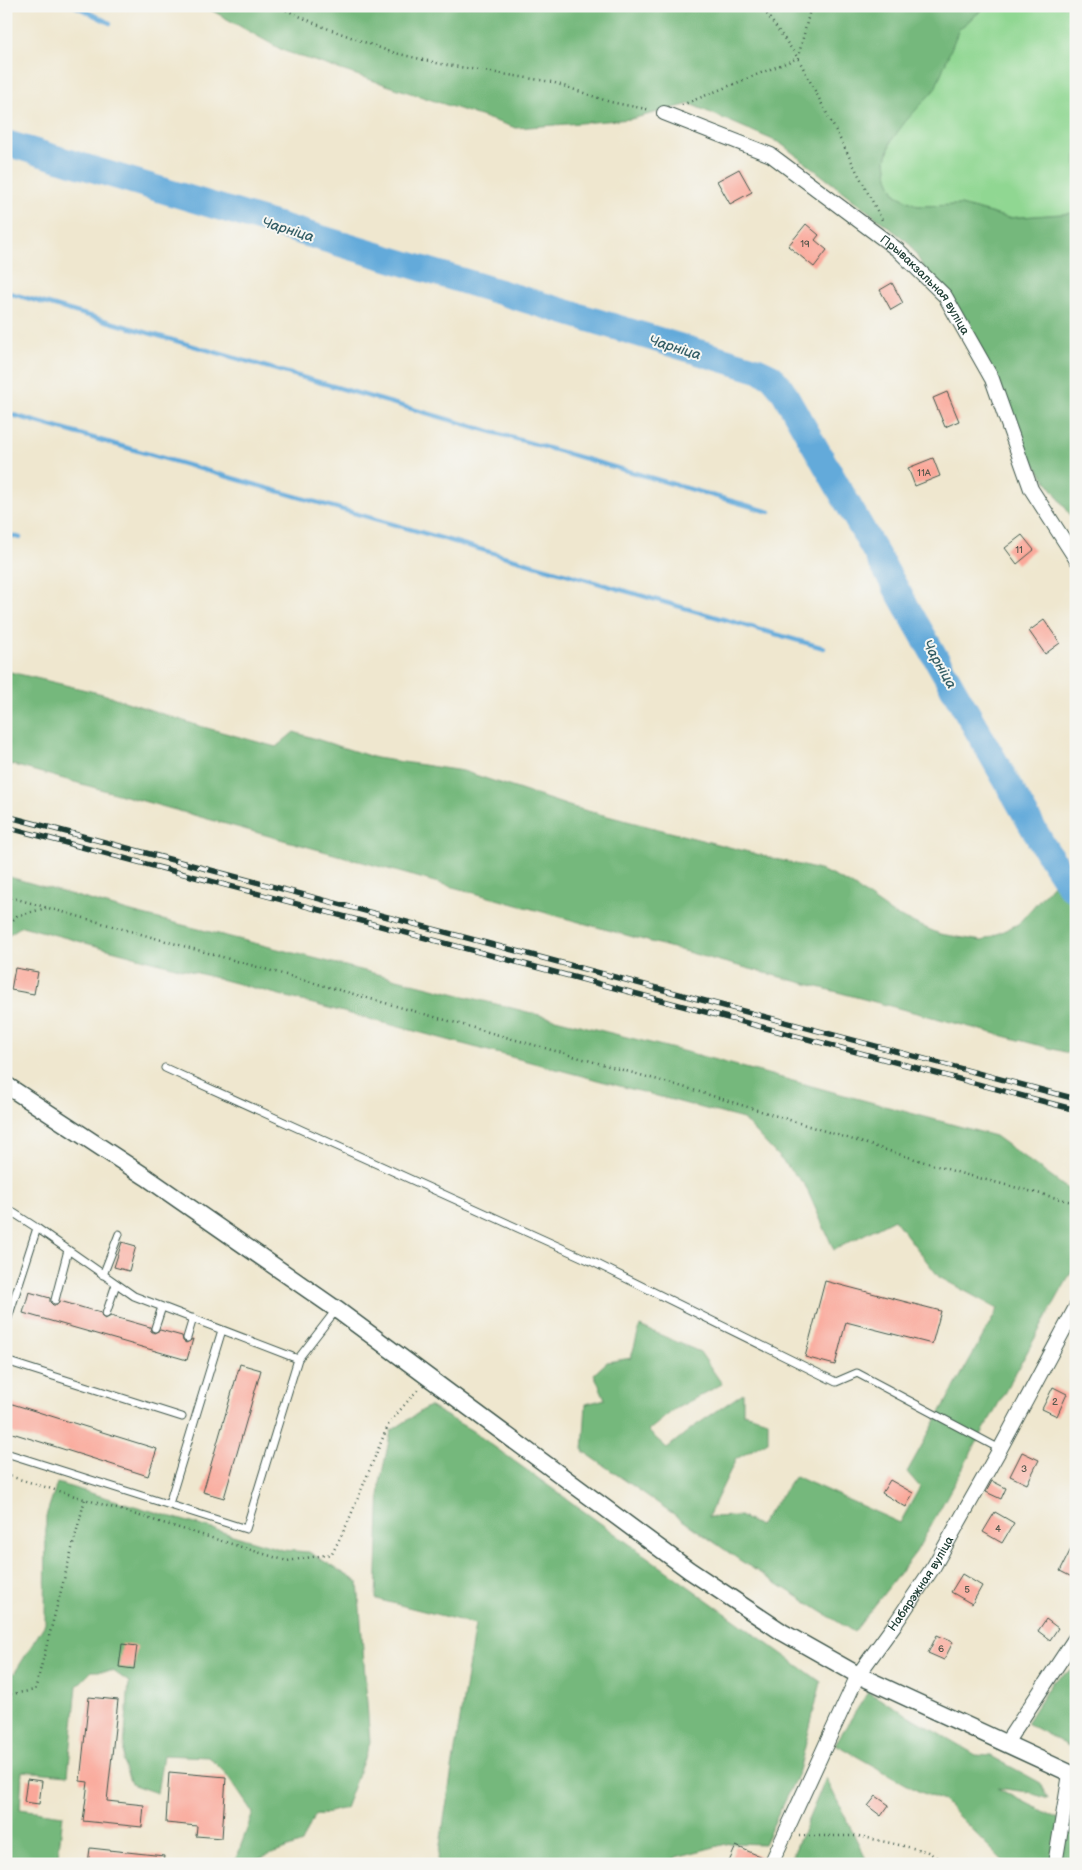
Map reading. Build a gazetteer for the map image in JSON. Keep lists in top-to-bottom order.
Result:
{
  "streets": {
    "street": ["Прывакзальная вуліца", "Набярэжная вуліца"]
  },
  "water": ["Чарніца"],
  "house_numbers": [
    "19",
    "11А",
    "11",
    "2",
    "3",
    "4",
    "5",
    "6"
  ]
}
